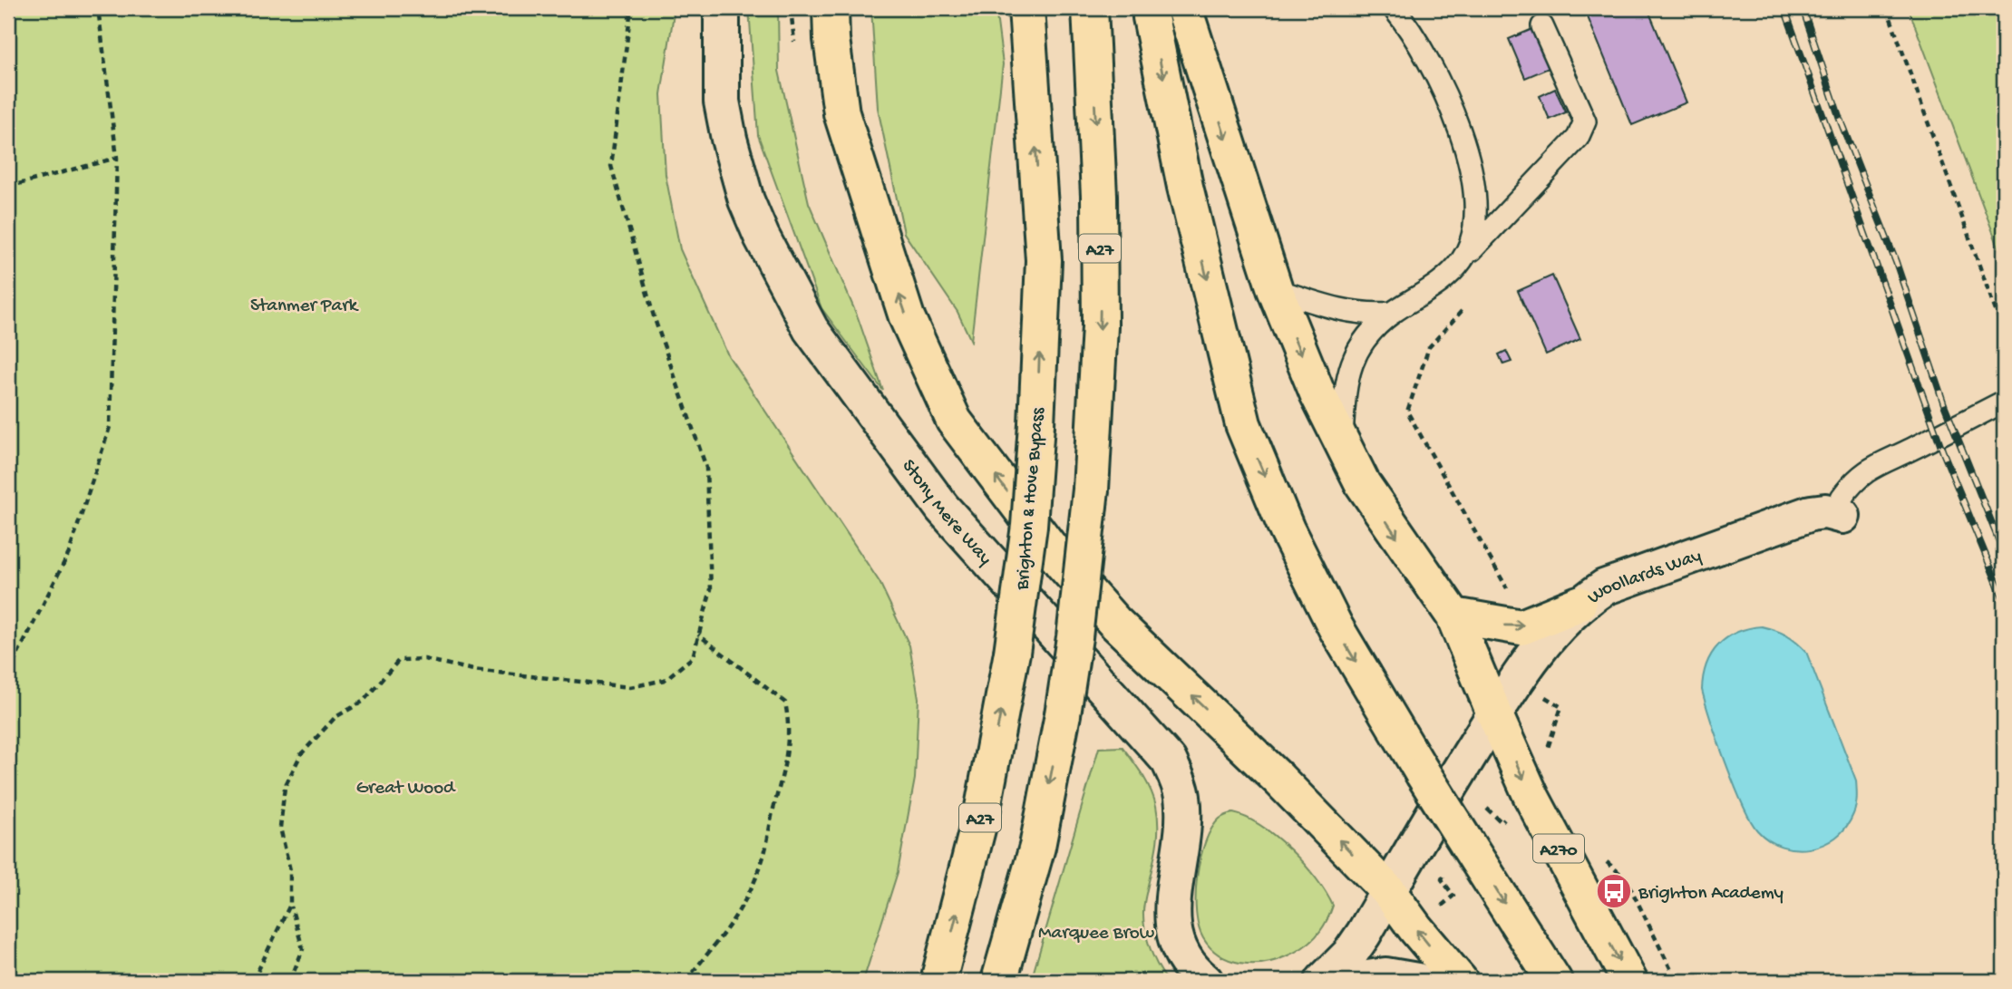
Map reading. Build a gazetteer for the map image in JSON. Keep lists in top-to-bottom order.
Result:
{
  "streets": {
    "main road": ["A27", "Brighton & Hove Bypass", "A270"],
    "street": ["Stony Mere Way", "Woollards Way"]
  },
  "crossings": [
    ["Woollards Way", "A270"]
  ],
  "parks": ["Stanmer Park", "Great Wood", "Marquee Brow"],
  "places": {
    "bus stop": ["Brighton Academy"]
  }
}
